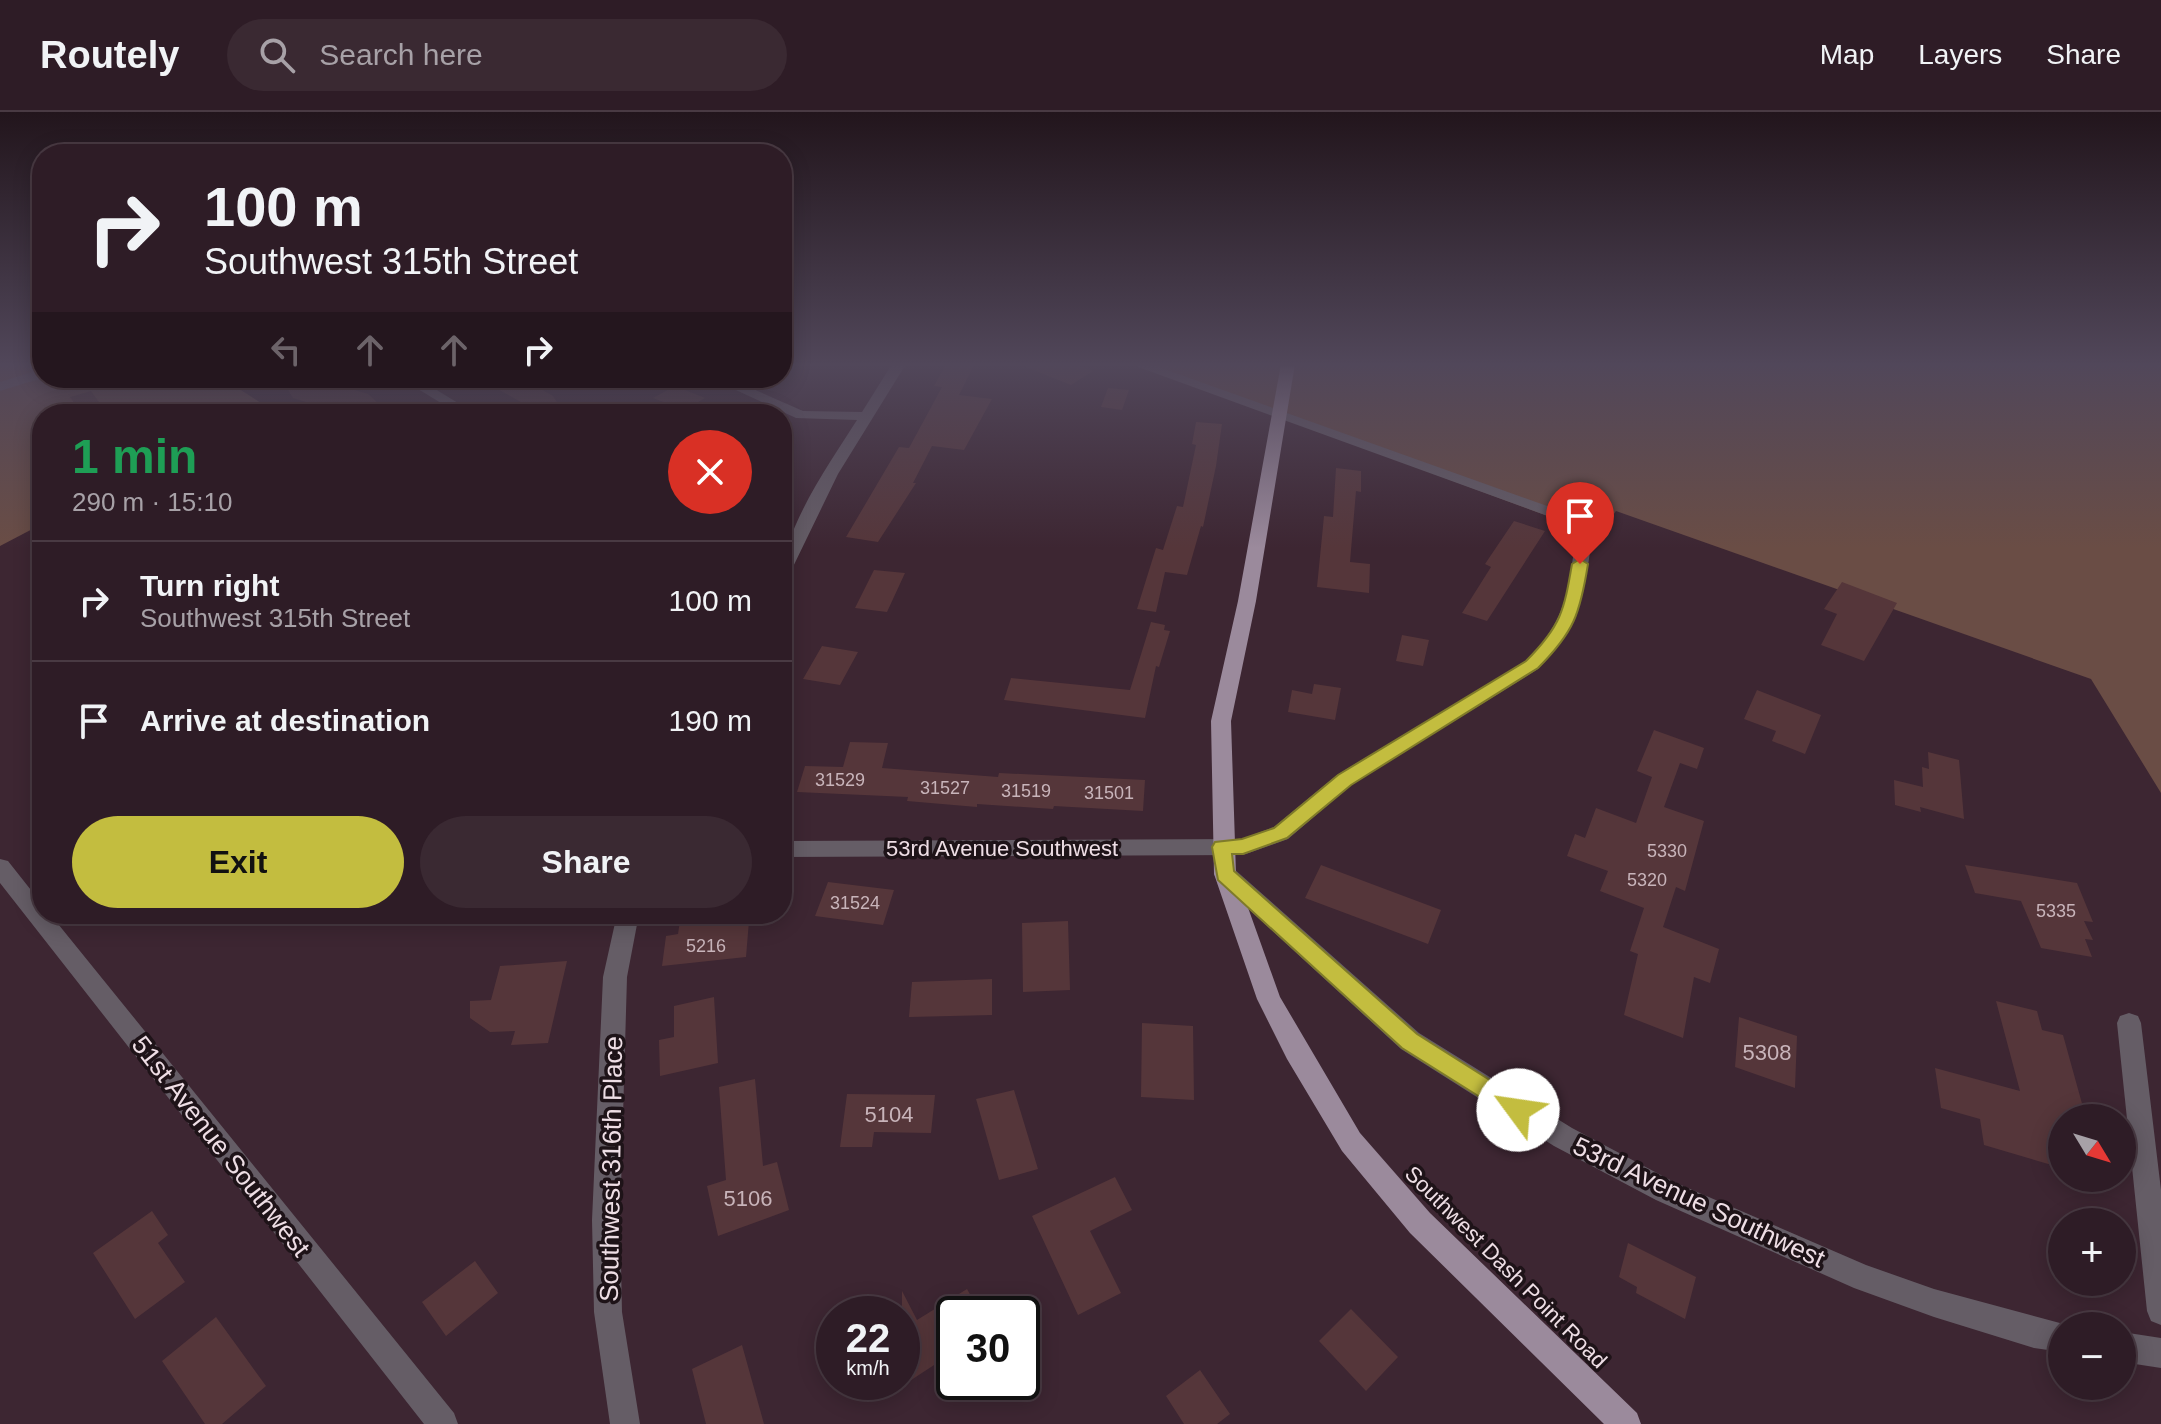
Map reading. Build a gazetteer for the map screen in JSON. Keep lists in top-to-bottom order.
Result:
{
  "streets": {
    "main road": ["Southwest Dash Point Road"],
    "street": ["53rd Avenue Southwest", "51st Avenue Southwest", "Southwest 316th Place"]
  },
  "crossings": [
    ["53rd Avenue Southwest", "Southwest Dash Point Road"]
  ],
  "house_numbers": [
    "31529",
    "31527",
    "31519",
    "31501",
    "5330",
    "5320",
    "31524",
    "5335",
    "5216",
    "5308",
    "5104",
    "5106"
  ],
  "north": "bottom right",
  "page": {
    "header": "Routely",
    "search": "Search here",
    "nav": ["Map", "Layers", "Share"],
    "turn": ["100 m", "Southwest 315th Street"],
    "heading": ["1 min", "290 m · 15:10"],
    "list": [
      {
        "name": "Turn right",
        "note": "Southwest 315th Street",
        "value": "100 m"
      },
      {
        "name": "Arrive at destination",
        "value": "190 m"
      }
    ],
    "buttons": ["Exit", "Share"],
    "map_buttons": ["+", "−"],
    "speed": "22 km/h",
    "limit": "30"
  }
}
